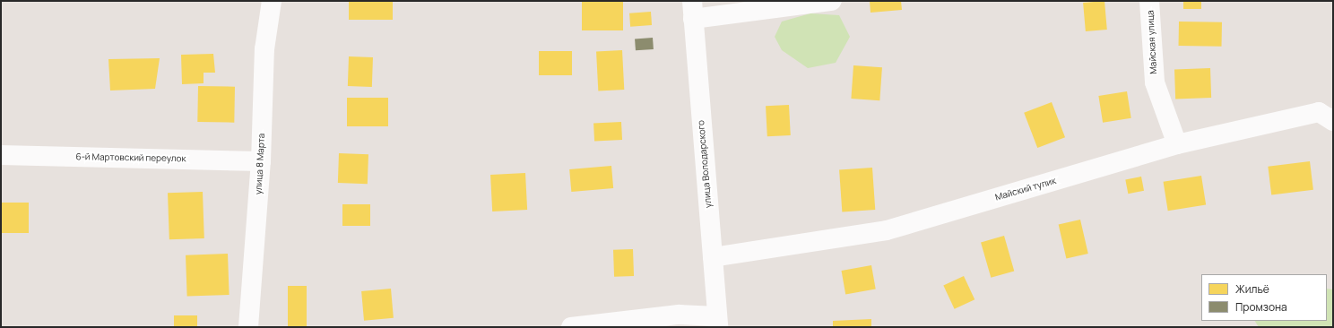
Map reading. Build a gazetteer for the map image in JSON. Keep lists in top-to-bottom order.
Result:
{
  "streets": {
    "street": [
      "Майская улица",
      "6-й Мартовский переулок",
      "улица 8 Марта",
      "улица Володарского",
      "Майский тупик"
    ]
  },
  "crossings": [
    ["Майская улица", "Майский тупик"],
    ["6-й Мартовский переулок", "улица 8 Марта"],
    ["улица Володарского", "Майский тупик"]
  ],
  "legend": ["Жильё", "Промзона"]
}
